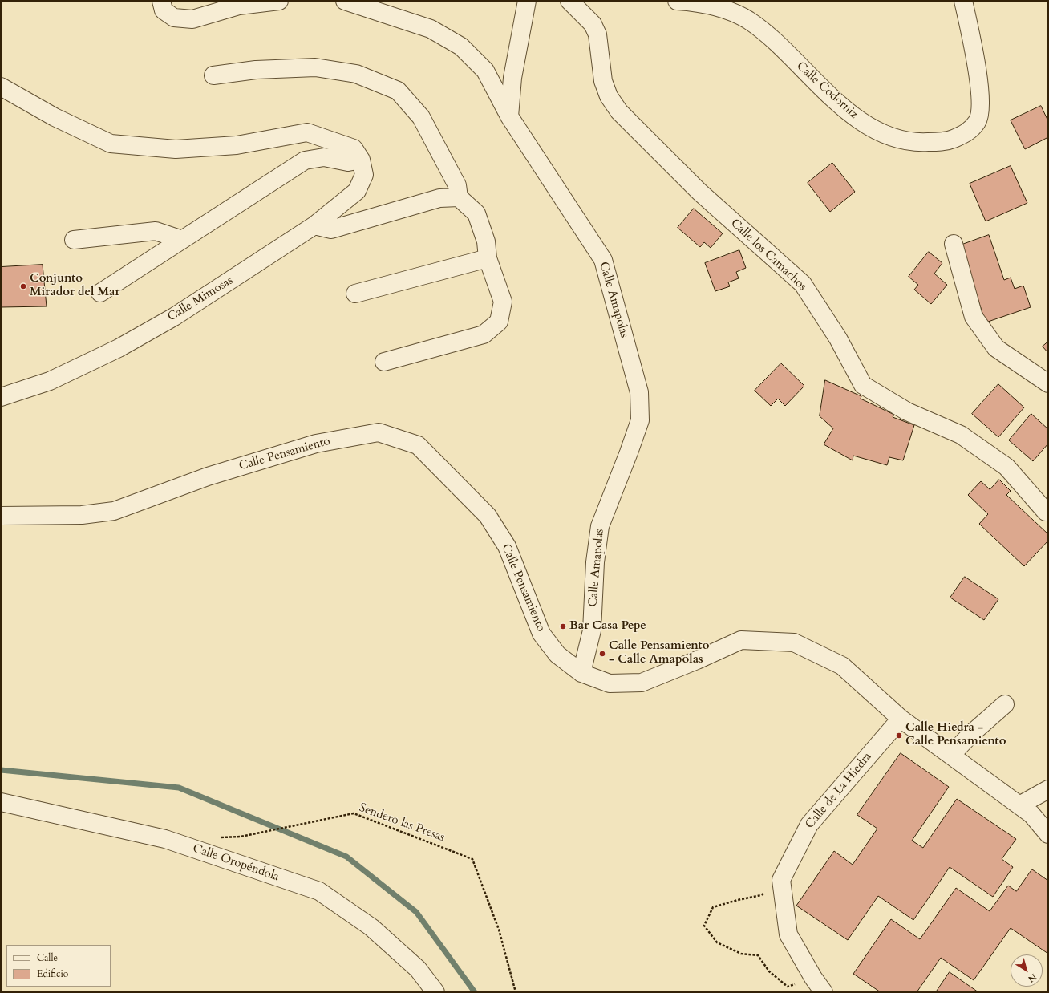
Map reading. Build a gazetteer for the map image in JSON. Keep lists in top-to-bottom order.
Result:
{
  "streets": {
    "street": [
      "Calle Codorniz",
      "Calle los Camachos",
      "Calle Mimosas",
      "Calle Amapolas",
      "Calle Pensamiento",
      "Calle de La Hiedra",
      "Calle Oropéndola"
    ],
    "path": ["Sendero las Presas"]
  },
  "crossings": [
    ["Calle Amapolas", "Calle Pensamiento"],
    ["Calle Pensamiento", "Calle de La Hiedra"]
  ],
  "places": [
    "Conjunto Mirador del Mar",
    "Bar Casa Pepe",
    "Calle Pensamiento - Calle Amapolas",
    "Calle Hiedra - Calle Pensamiento"
  ],
  "legend": ["Calle", "Edificio"],
  "north": "bottom right"
}
